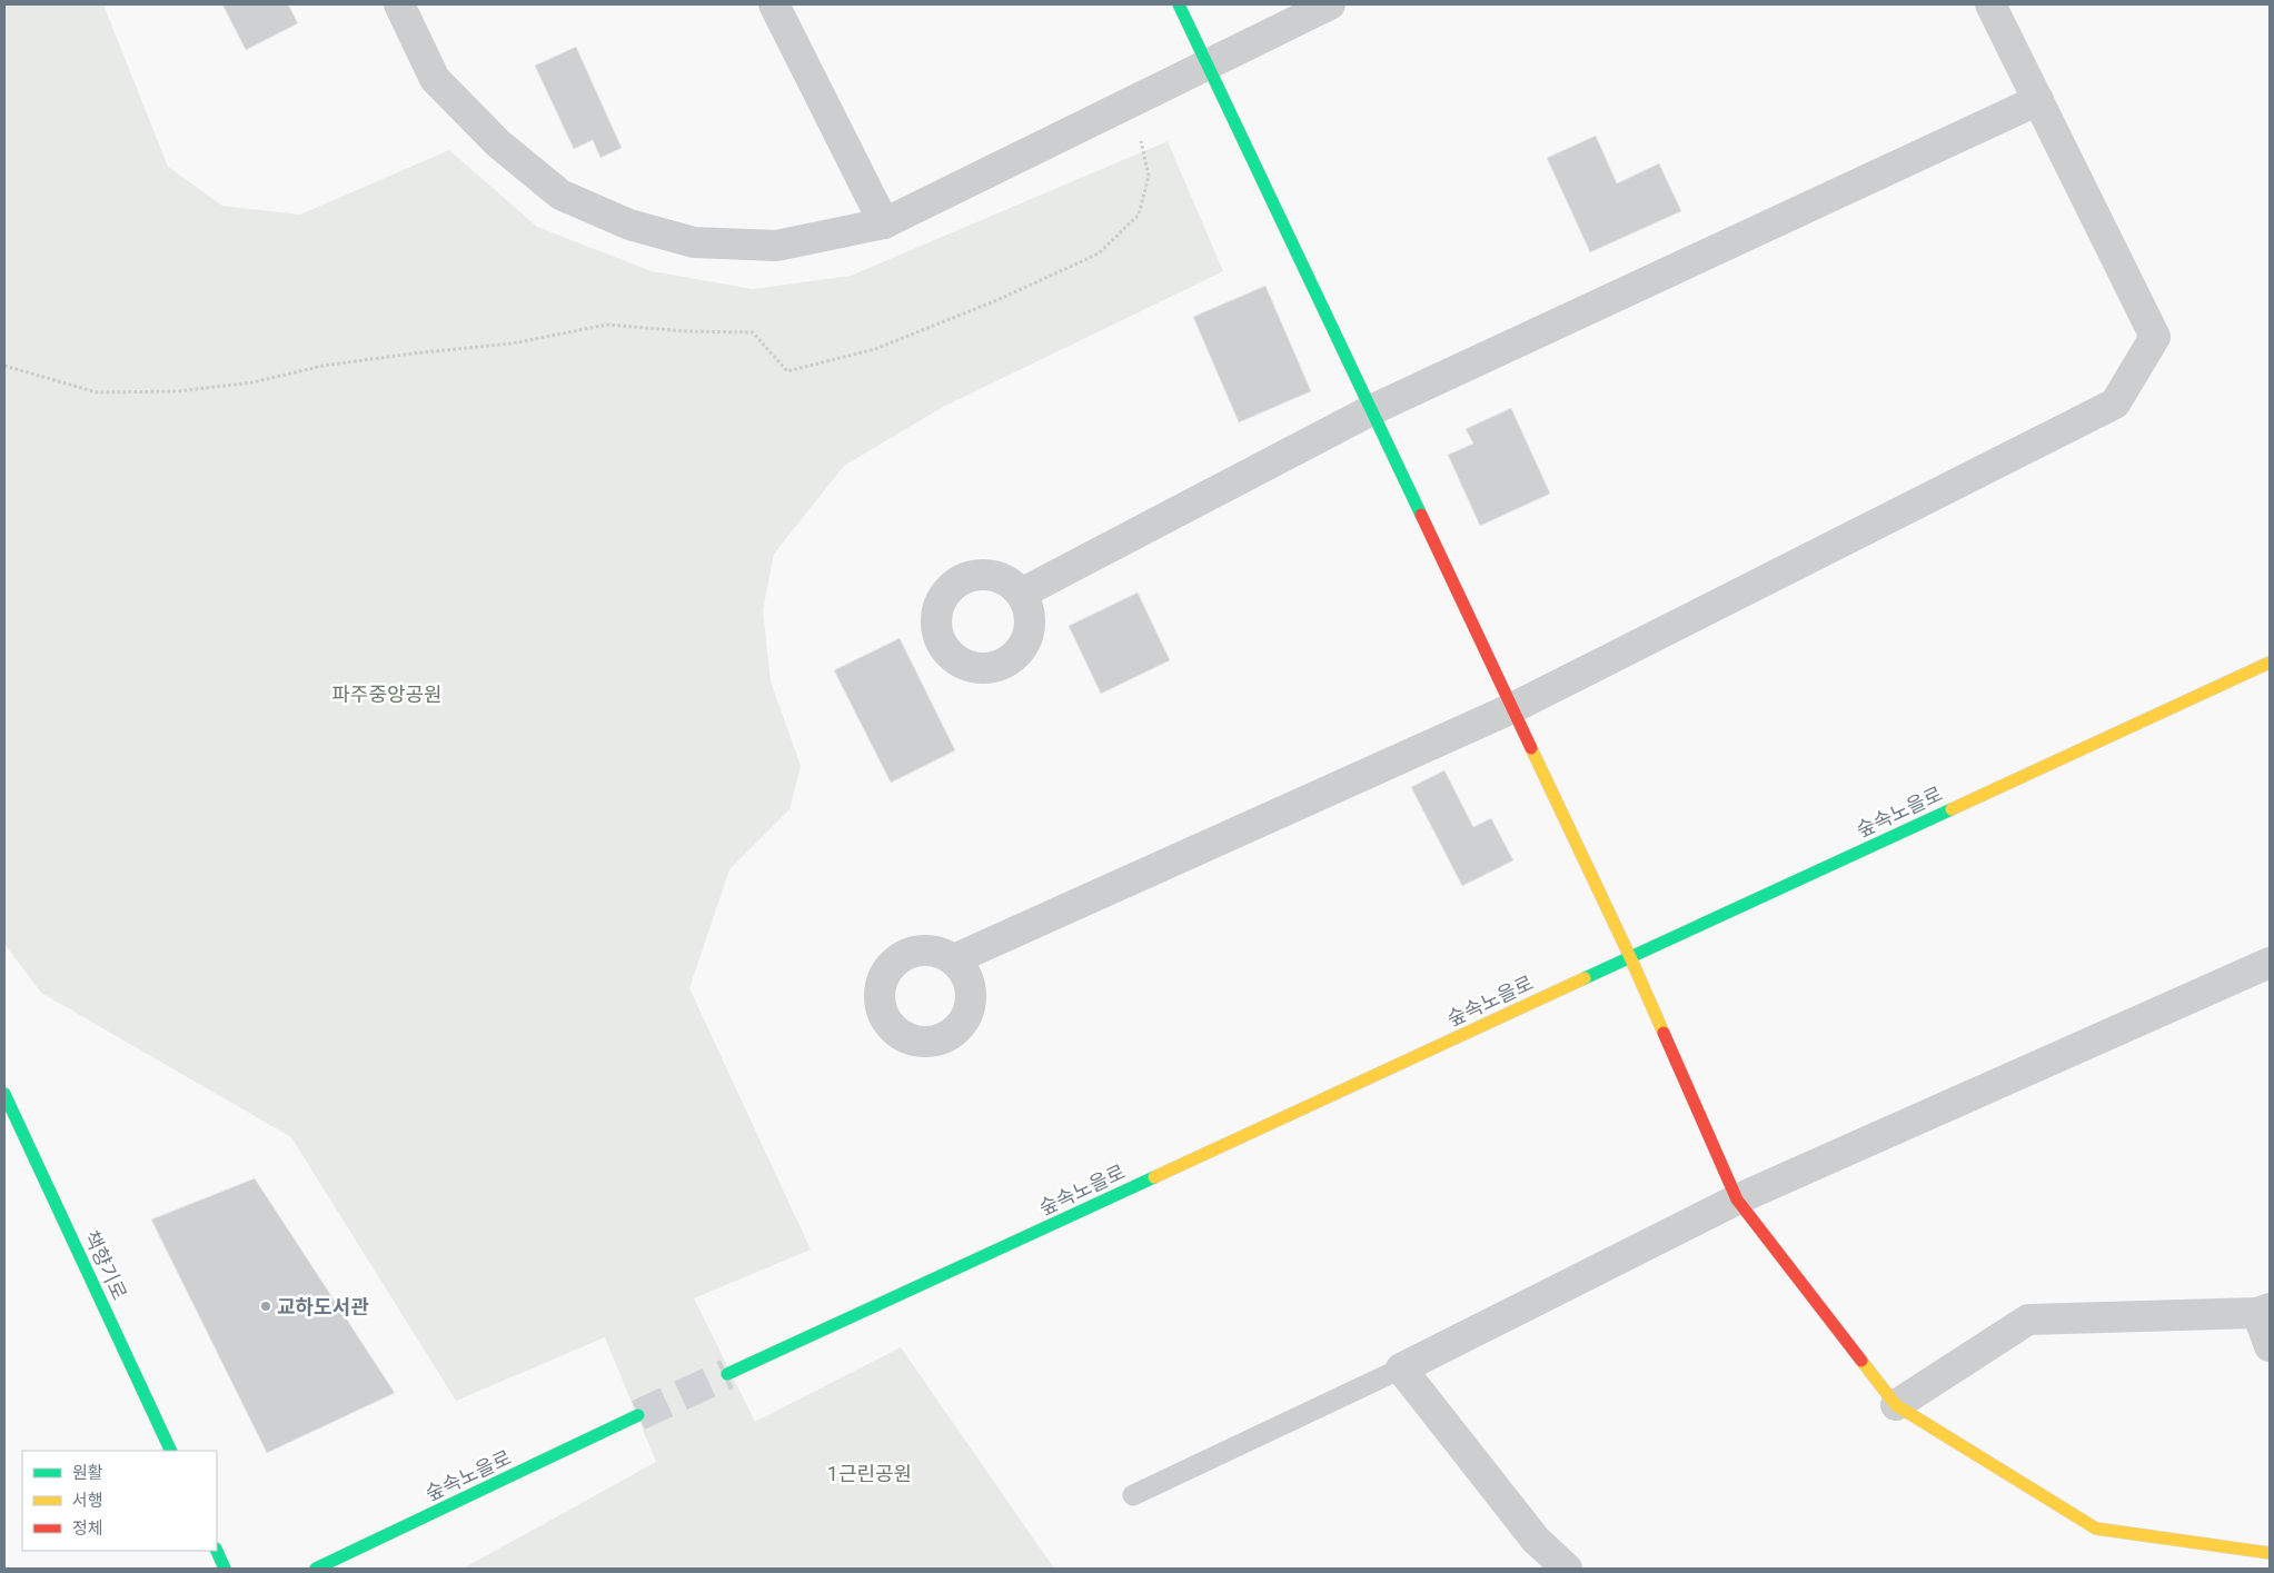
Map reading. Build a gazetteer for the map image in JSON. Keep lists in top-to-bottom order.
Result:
{
  "streets": {
    "street": ["숲속노을로", "책향기로"]
  },
  "parks": ["파주중앙공원", "1근린공원"],
  "places": ["교하도서관"],
  "legend": ["원활", "서행", "정체"]
}
